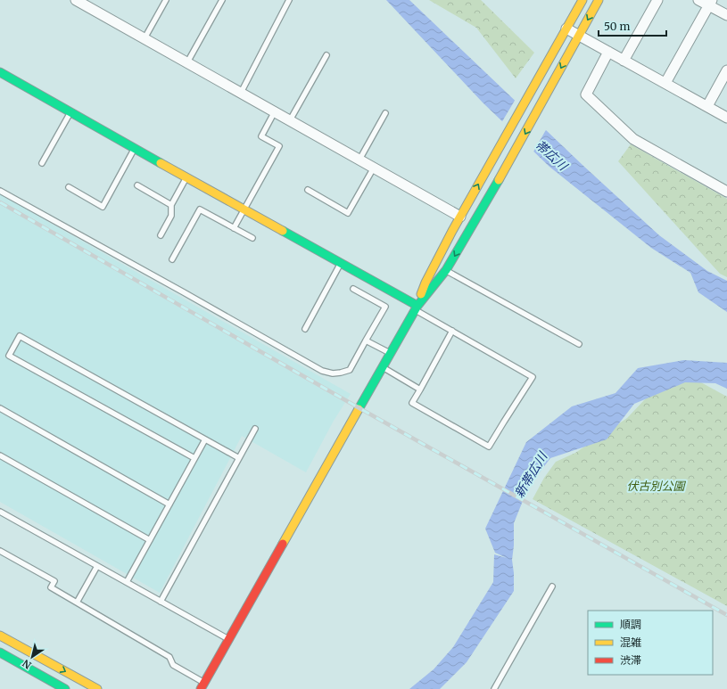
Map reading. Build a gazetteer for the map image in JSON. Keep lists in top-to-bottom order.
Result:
{
  "water": ["帯広川", "新帯広川"],
  "parks": ["伏古別公園"],
  "legend": ["順調", "混雑", "渋滞"],
  "scale_bar": "50 m",
  "north": "bottom left"
}
